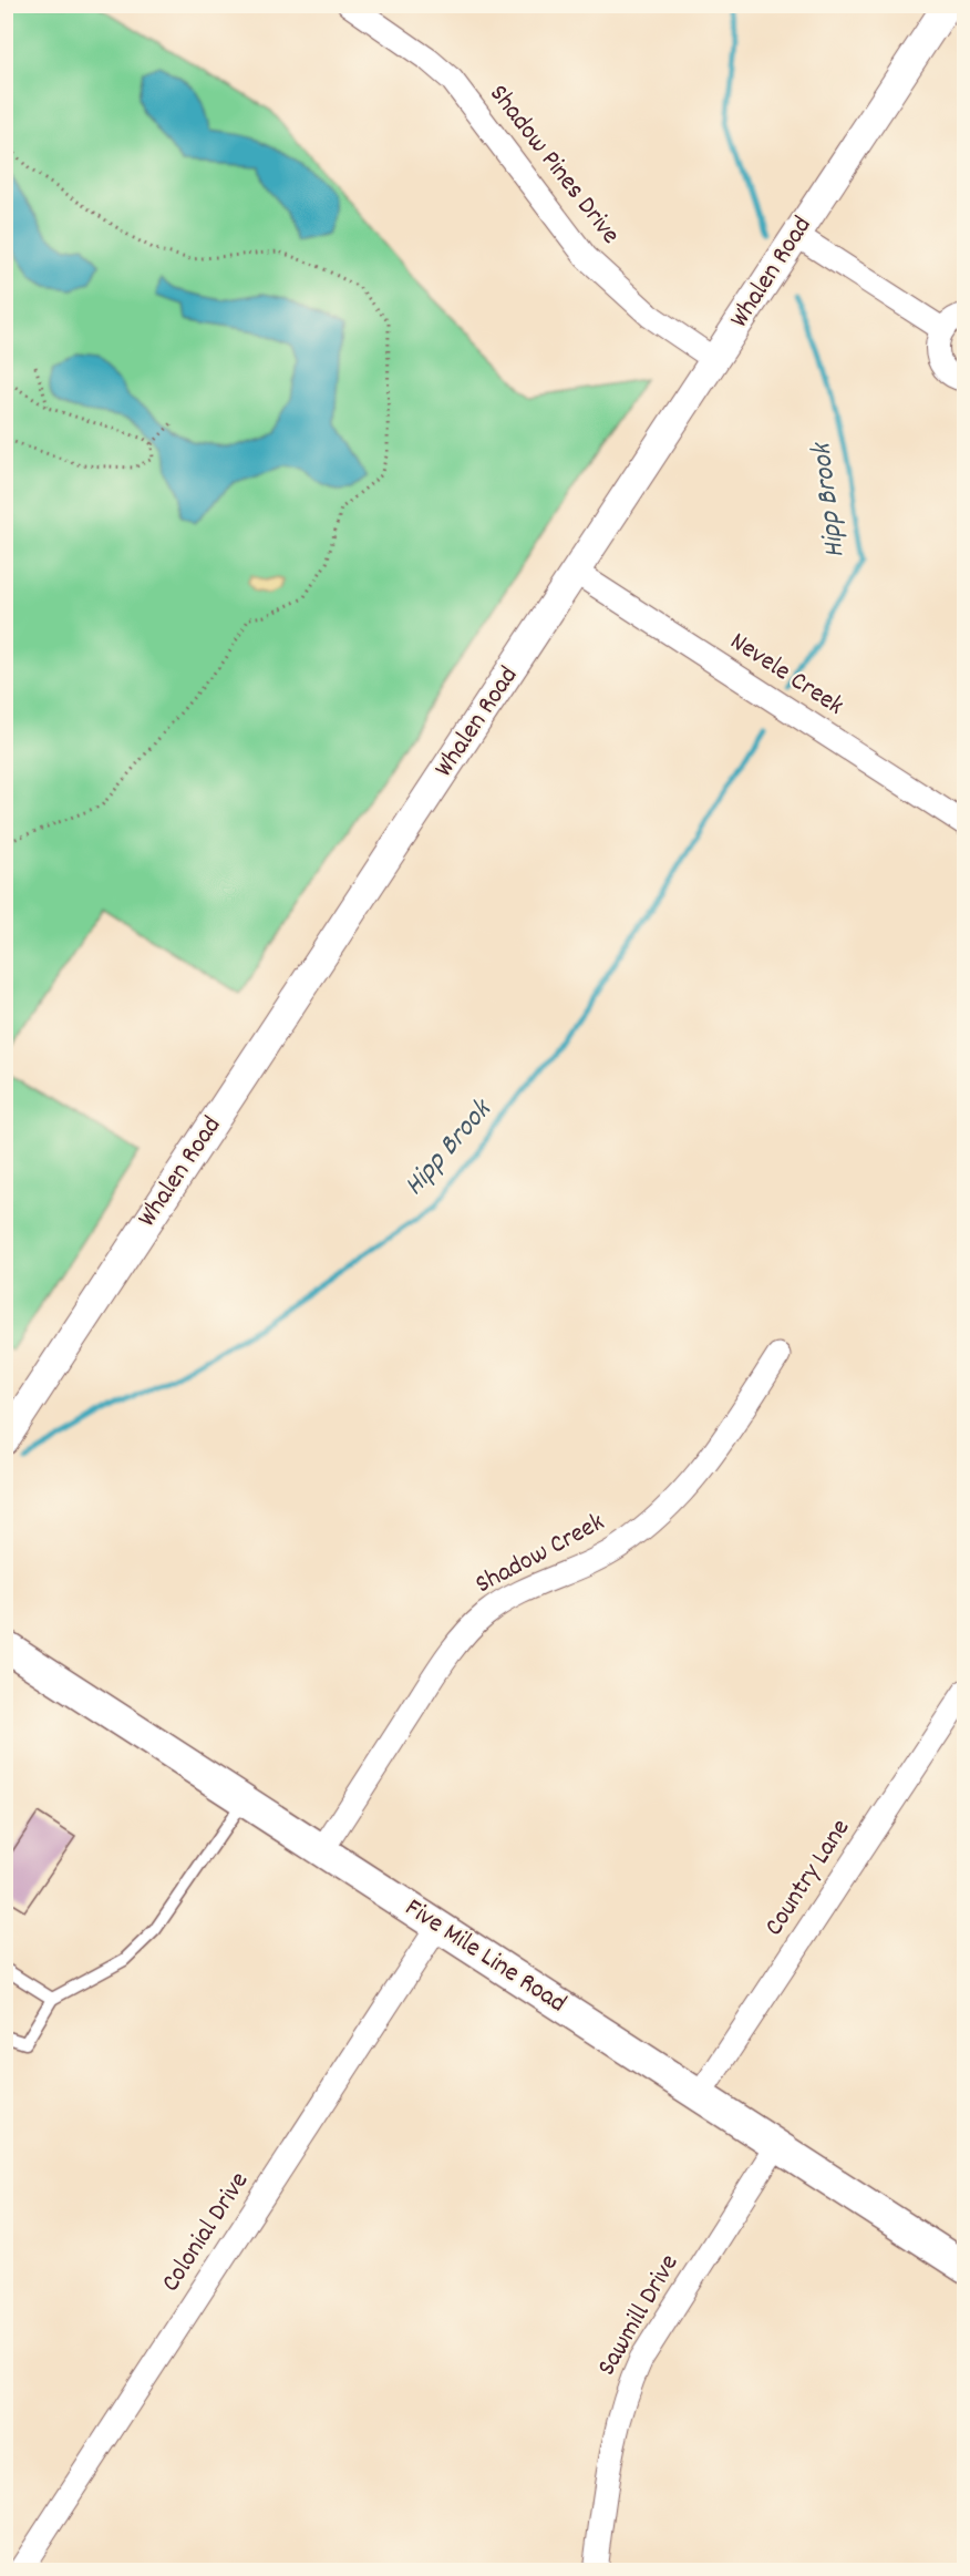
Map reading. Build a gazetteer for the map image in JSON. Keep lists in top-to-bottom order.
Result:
{
  "streets": {
    "main road": ["Five Mile Line Road"],
    "street": [
      "Shadow Pines Drive",
      "Whalen Road",
      "Nevele Creek",
      "Shadow Creek",
      "Country Lane",
      "Colonial Drive",
      "Sawmill Drive"
    ]
  },
  "crossings": [
    ["Shadow Pines Drive", "Whalen Road"],
    ["Whalen Road", "Nevele Creek"],
    ["Shadow Creek", "Five Mile Line Road"],
    ["Country Lane", "Five Mile Line Road"],
    ["Five Mile Line Road", "Colonial Drive"],
    ["Five Mile Line Road", "Sawmill Drive"]
  ],
  "water": ["Hipp Brook"]
}
